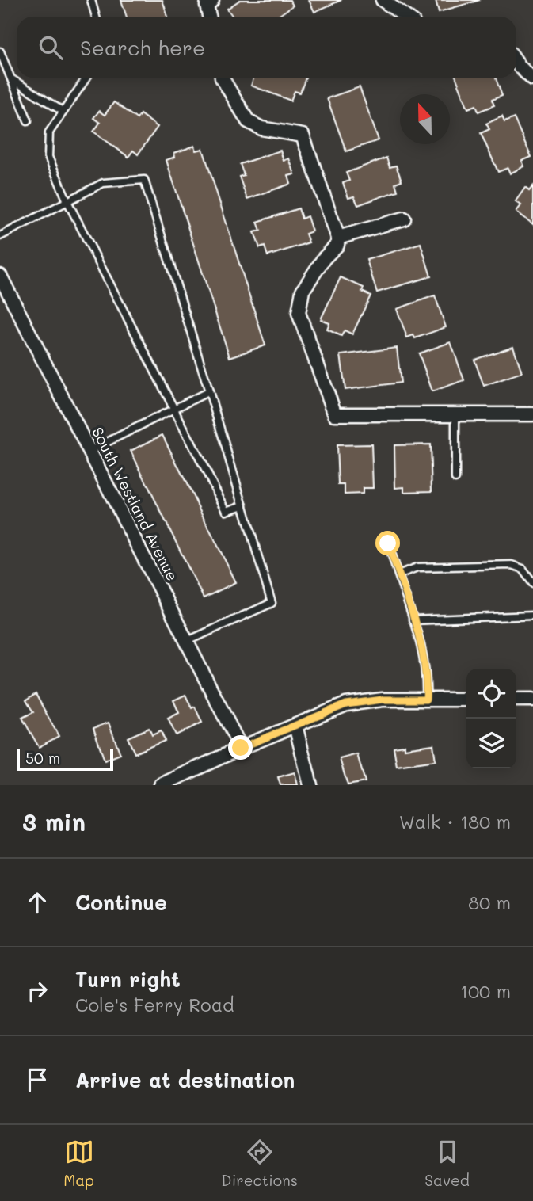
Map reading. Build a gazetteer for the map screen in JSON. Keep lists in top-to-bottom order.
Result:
{
  "streets": {
    "street": ["South Westland Avenue"]
  },
  "scale_bar": "50 m",
  "north": "top",
  "page": {
    "search": "Search here",
    "scale": "50 m",
    "heading": ["3 min", "Walk · 180 m"],
    "list": [
      ["Continue", "80 m"],
      ["Turn right", "Cole's Ferry Road", "100 m"],
      "Arrive at destination"
    ],
    "nav": ["Map", "Directions", "Saved"]
  }
}
